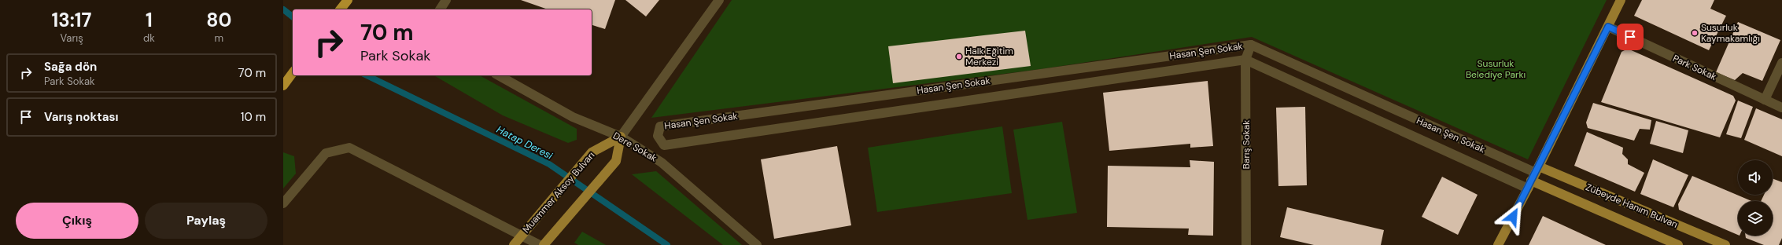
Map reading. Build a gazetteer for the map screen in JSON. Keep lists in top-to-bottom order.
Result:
{
  "streets": {
    "main road": ["Muammer Aksoy Bulvarı", "Zübeyde Hanım Bulvarı"],
    "street": [
      "Hasan Şen Sokak",
      "Park Sokak",
      "Barış Sokak",
      "Dere Sokak"
    ]
  },
  "crossings": [
    ["Hasan Şen Sokak", "Barış Sokak"],
    ["Hasan Şen Sokak", "Zübeyde Hanım Bulvarı"],
    ["Dere Sokak", "Muammer Aksoy Bulvarı"]
  ],
  "water": ["Hatap Deresi"],
  "parks": ["Susurluk Belediye Parkı"],
  "places": ["Susurluk Kaymakamlığı", "Halk Eğitim Merkezi"],
  "page": {
    "eta": [
      "13:17",
      "Varış",
      "1",
      "dk",
      "80",
      "m"
    ],
    "turn": ["70 m", "Park Sokak"],
    "list": [
      {
        "name": "Sağa dön",
        "note": "Park Sokak",
        "value": "70 m"
      },
      {
        "name": "Varış noktası",
        "value": "10 m"
      }
    ],
    "buttons": ["Çıkış", "Paylaş"]
  }
}
